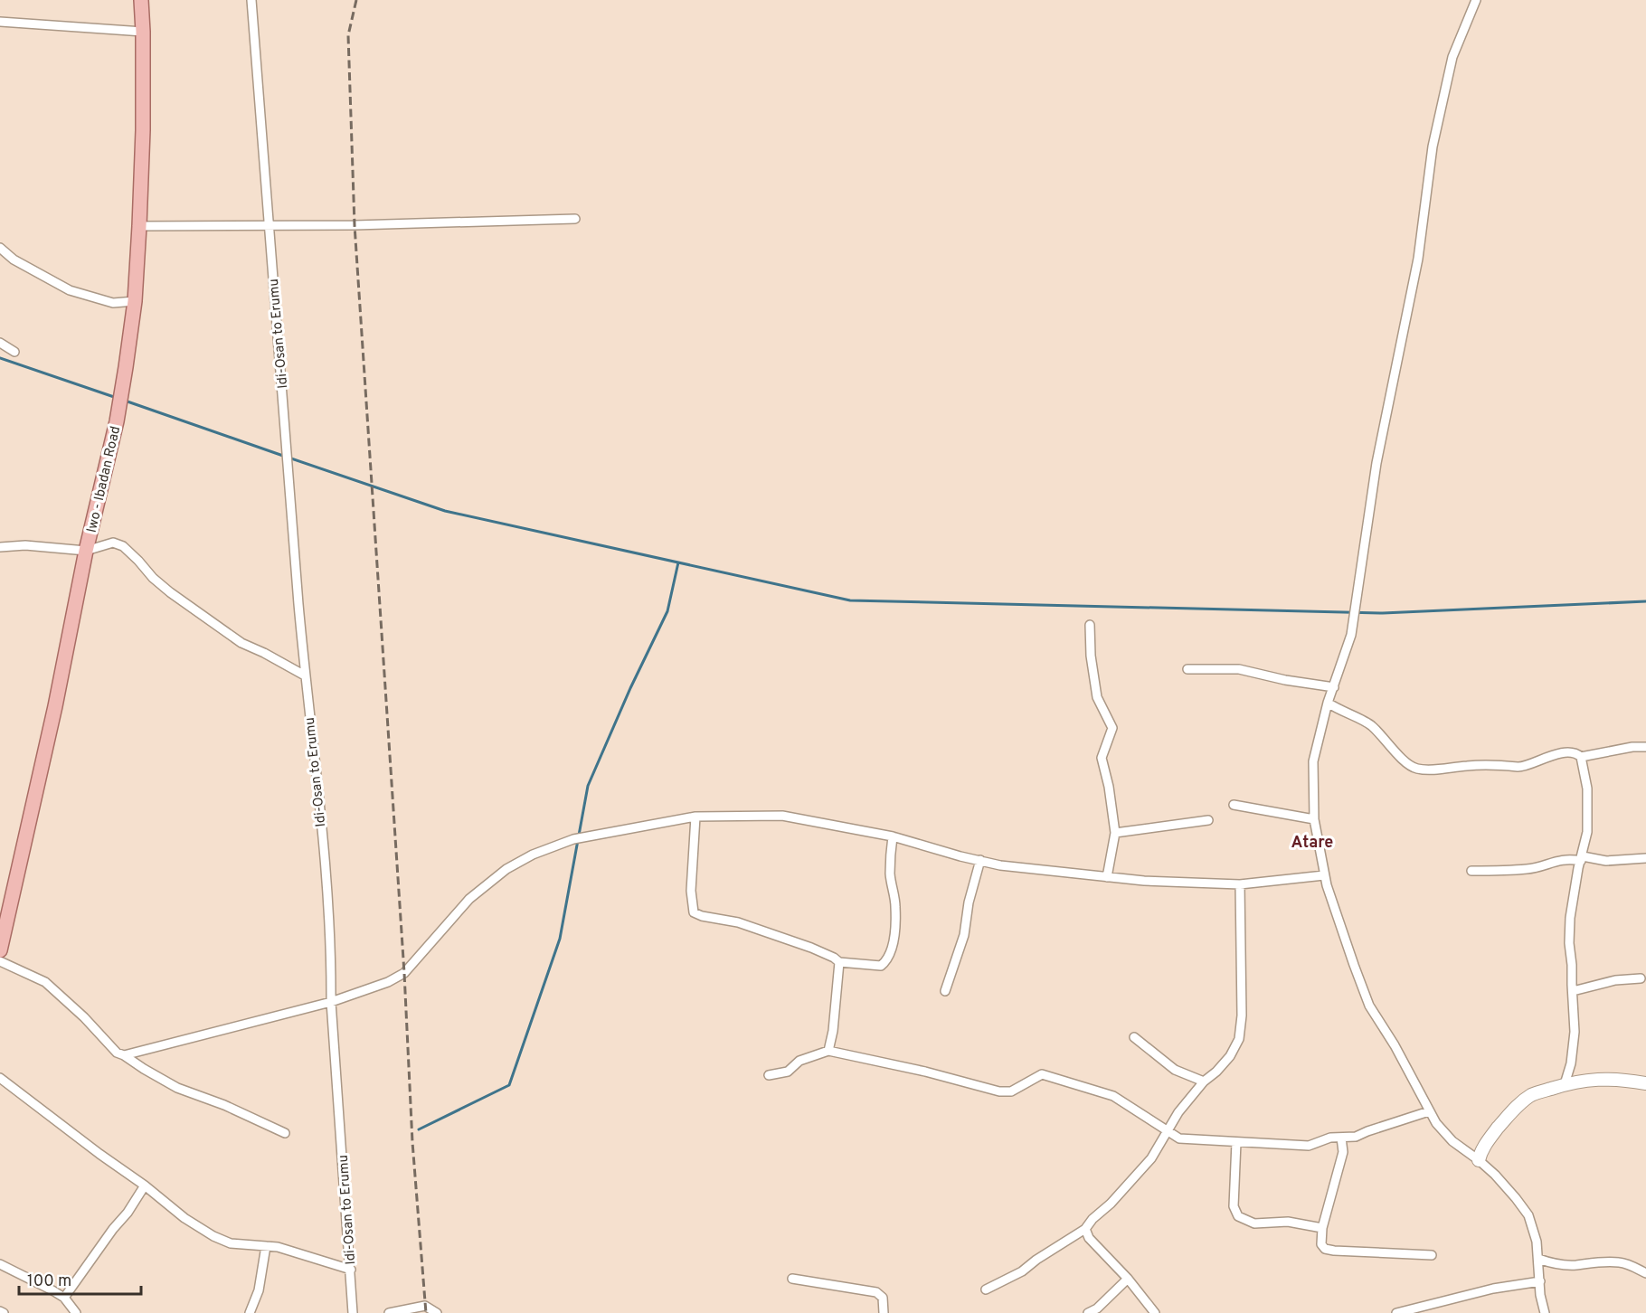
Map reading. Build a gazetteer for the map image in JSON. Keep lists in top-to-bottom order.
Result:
{
  "streets": {
    "main road": ["Iwo - Ibadan Road"],
    "street": ["Idi-Osan to Erumu"]
  },
  "districts": ["Atare"],
  "scale_bar": "100 m"
}
